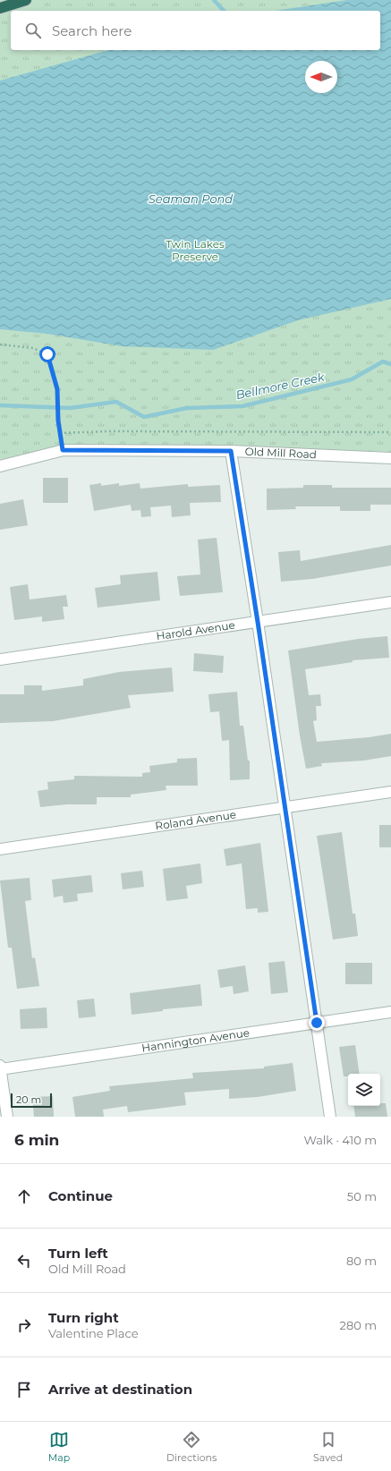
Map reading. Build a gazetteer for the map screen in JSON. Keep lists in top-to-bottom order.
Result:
{
  "streets": {
    "street": [
      "Old Mill Road",
      "Harold Avenue",
      "Roland Avenue",
      "Hannington Avenue"
    ]
  },
  "water": ["Seaman Pond", "Bellmore Creek"],
  "parks": ["Twin Lakes Preserve"],
  "scale_bar": "20 m",
  "north": "left",
  "page": {
    "search": "Search here",
    "scale": "20 m",
    "heading": ["6 min", "Walk · 410 m"],
    "list": [
      ["Continue", "50 m"],
      ["Turn left", "Old Mill Road", "80 m"],
      ["Turn right", "Valentine Place", "280 m"],
      "Arrive at destination"
    ],
    "nav": ["Map", "Directions", "Saved"]
  }
}
